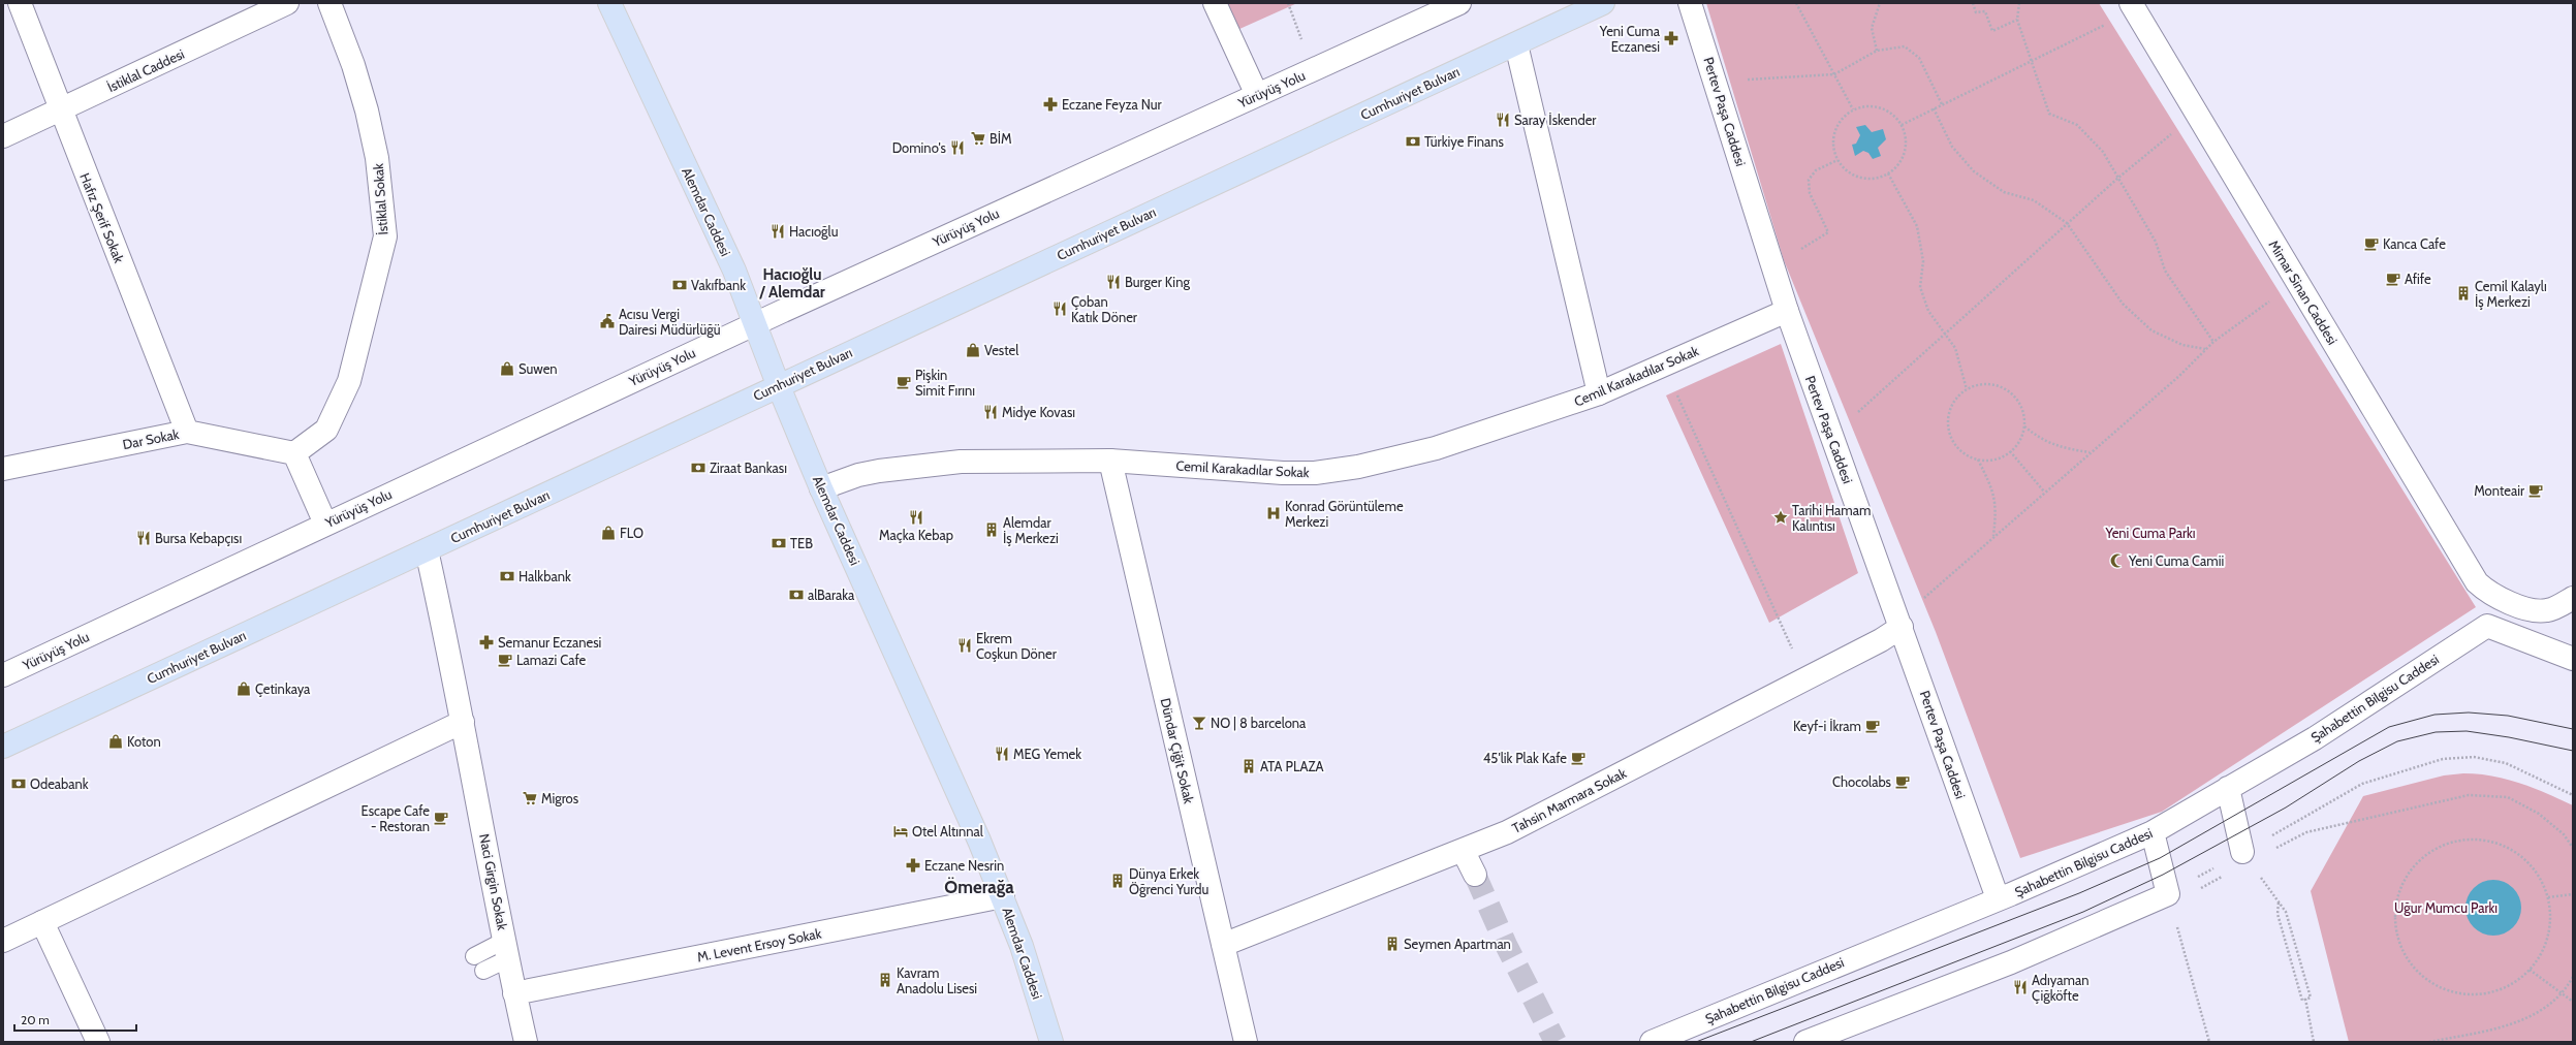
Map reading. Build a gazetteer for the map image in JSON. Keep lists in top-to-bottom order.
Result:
{
  "streets": {
    "main road": ["Cumhuriyet Bulvarı", "Alemdar Caddesi"],
    "street": [
      "İstiklal Caddesi",
      "Yürüyüş Yolu",
      "Pertev Paşa Caddesi",
      "İstiklal Sokak",
      "Hafız Şerif Sokak",
      "Mimar Sinan Caddesi",
      "Cemil Karakadılar Sokak",
      "Dar Sokak",
      "Şahabettin Bilgisu Caddesi",
      "Dündar Çiğit Sokak",
      "Tahsin Marmara Sokak",
      "Naci Girgin Sokak",
      "M. Levent Ersoy Sokak"
    ]
  },
  "crossings": [
    ["İstiklal Caddesi", "Hafız Şerif Sokak"],
    ["Yürüyüş Yolu", "Alemdar Caddesi"],
    ["Cumhuriyet Bulvarı", "Alemdar Caddesi"],
    ["Cumhuriyet Bulvarı", "Naci Girgin Sokak"],
    ["Pertev Paşa Caddesi", "Cemil Karakadılar Sokak"],
    ["Pertev Paşa Caddesi", "Şahabettin Bilgisu Caddesi"],
    ["Pertev Paşa Caddesi", "Tahsin Marmara Sokak"],
    ["İstiklal Sokak", "Dar Sokak"],
    ["Alemdar Caddesi", "Cemil Karakadılar Sokak"],
    ["Alemdar Caddesi", "M. Levent Ersoy Sokak"],
    ["Hafız Şerif Sokak", "Dar Sokak"],
    ["Cemil Karakadılar Sokak", "Dündar Çiğit Sokak"],
    ["Dündar Çiğit Sokak", "Tahsin Marmara Sokak"],
    ["Naci Girgin Sokak", "M. Levent Ersoy Sokak"]
  ],
  "districts": ["Hacıoğlu / Alemdar", "Ömerağa"],
  "parks": ["Yeni Cuma Parkı", "Uğur Mumcu Parkı"],
  "places": {
    "pharmacy": [
      "Yeni Cuma Eczanesi",
      "Eczane Feyza Nur",
      "Semanur Eczanesi",
      "Eczane Nesrin"
    ],
    "restaurant": [
      "Saray İskender",
      "Domino's",
      "Hacıoğlu",
      "Burger King",
      "Çoban Katık Döner",
      "Midye Kovası",
      "Maçka Kebap",
      "Bursa Kebapçısı",
      "Ekrem Coşkun Döner",
      "MEG Yemek",
      "Adıyaman Çiğköfte"
    ],
    "supermarket": ["BİM", "Migros"],
    "bank": [
      "Türkiye Finans",
      "Vakıfbank",
      "Ziraat Bankası",
      "TEB",
      "Halkbank",
      "alBaraka",
      "Odeabank"
    ],
    "cafe": [
      "Kanca Cafe",
      "Afife",
      "Pişkin Simit Fırını",
      "Monteair",
      "Lamazi Cafe",
      "Keyf-i İkram",
      "45'lik Plak Kafe",
      "Chocolabs",
      "Escape Cafe - Restoran"
    ],
    "building": [
      "Cemil Kalaylı İş Merkezi",
      "Alemdar İş Merkezi",
      "ATA PLAZA",
      "Dünya Erkek Öğrenci Yurdu",
      "Seymen Apartman",
      "Kavram Anadolu Lisesi"
    ],
    "public building": ["Acısu Vergi Dairesi Müdürlüğü"],
    "shop": [
      "Vestel",
      "Suwen",
      "FLO",
      "Çetinkaya",
      "Koton"
    ],
    "hospital": ["Konrad Görüntüleme Merkezi"],
    "place": ["Tarihi Hamam Kalıntısı"],
    "mosque": ["Yeni Cuma Camii"],
    "bar": ["NO | 8 barcelona"],
    "hotel": ["Otel Altınnal"]
  },
  "scale_bar": "20 m"
}
